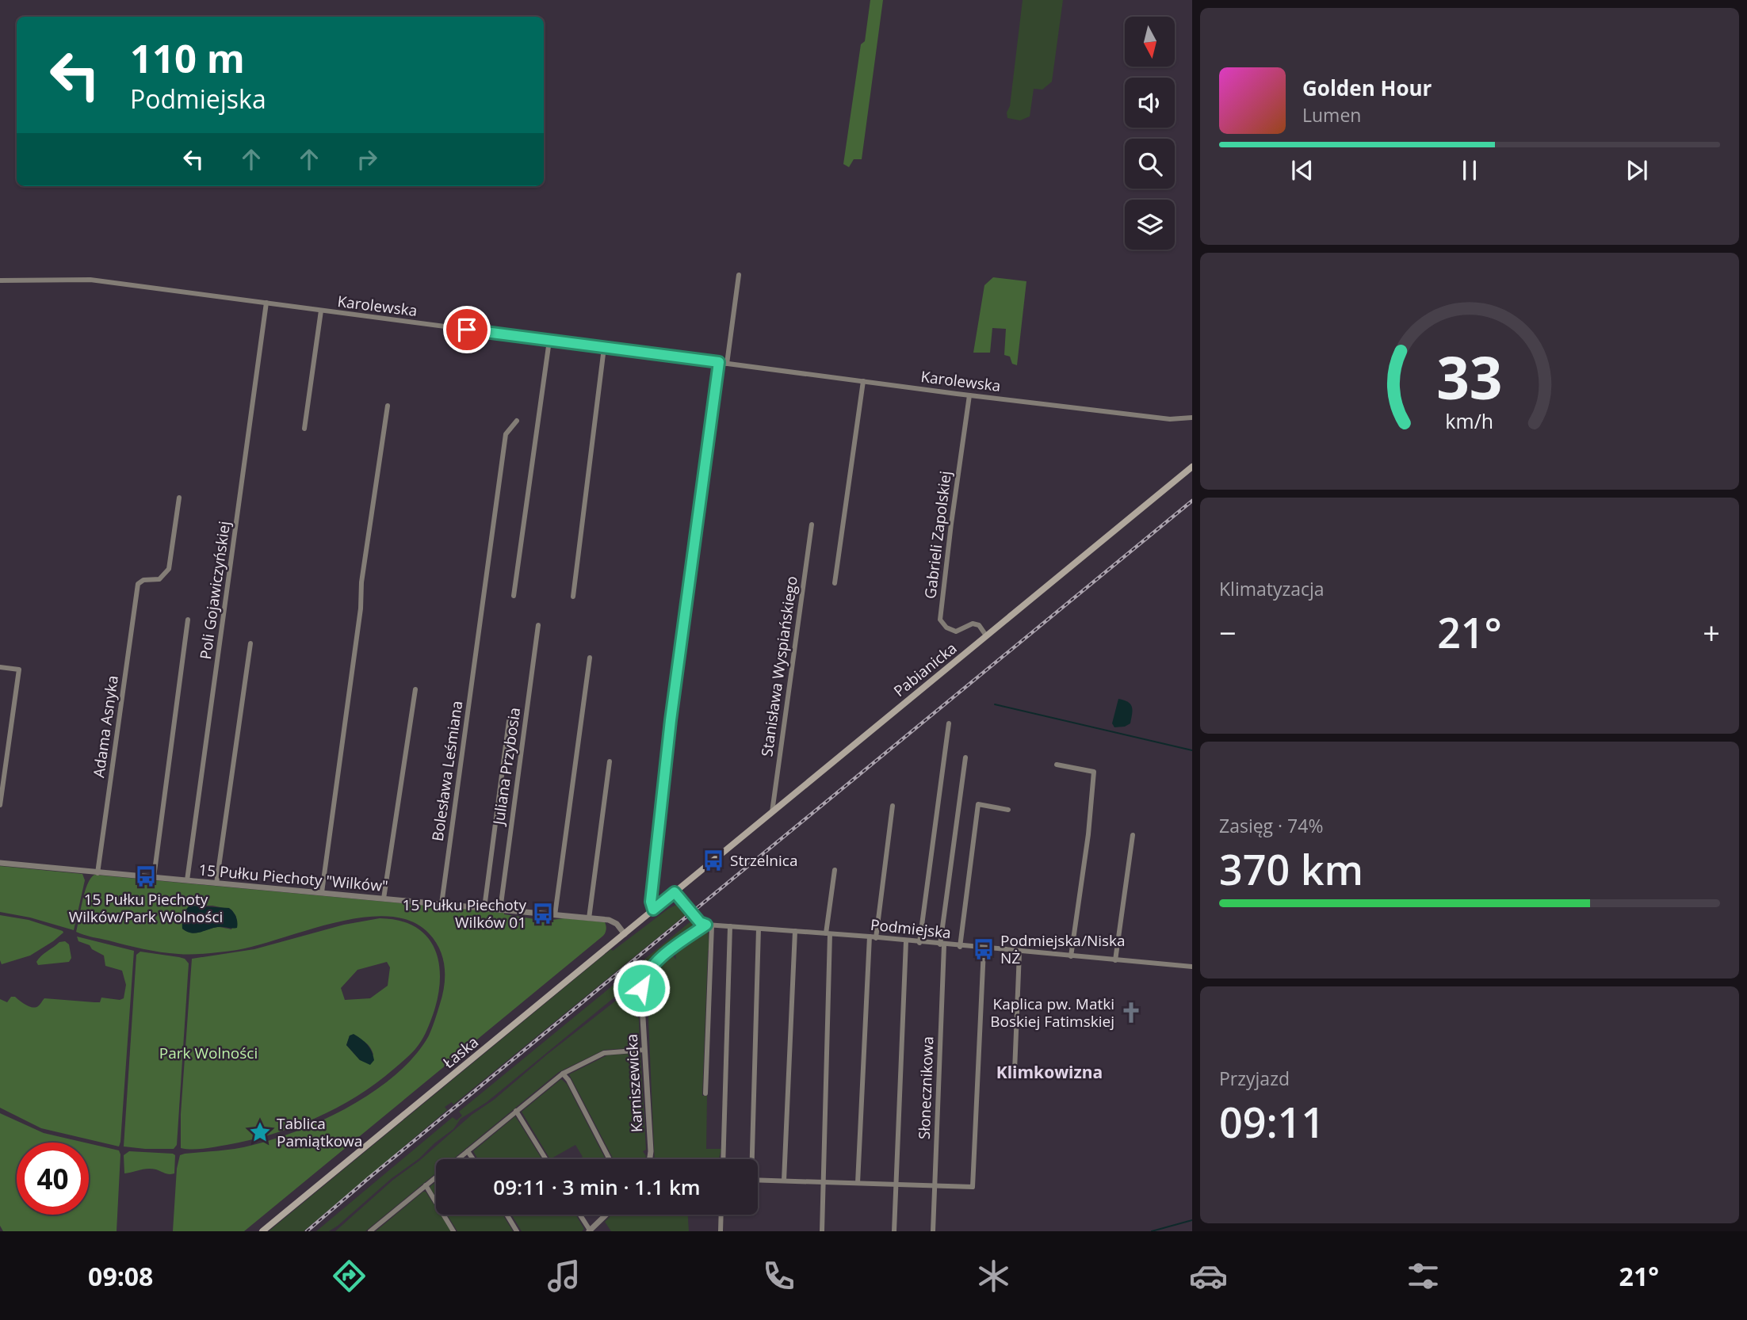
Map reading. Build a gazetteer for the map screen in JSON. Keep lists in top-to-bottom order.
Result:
{
  "streets": {
    "main road": ["Pabianicka", "Łaska"],
    "street": [
      "Karolewska",
      "Gabrieli Zapolskiej",
      "Poli Gojawiczyńskiej",
      "Stanisława Wyspiańskiego",
      "Adama Asnyka",
      "Juliana Przybosia",
      "Bolesława Leśmiana",
      "15 Pułku Piechoty \"Wilków\"",
      "Podmiejska",
      "Karniszewicka",
      "Słonecznikowa"
    ]
  },
  "crossings": [
    ["Karolewska", "Gabrieli Zapolskiej"],
    ["Karolewska", "Poli Gojawiczyńskiej"],
    ["Gabrieli Zapolskiej", "Pabianicka"],
    ["Poli Gojawiczyńskiej", "15 Pułku Piechoty \"Wilków\""],
    ["Stanisława Wyspiańskiego", "Pabianicka"],
    ["Pabianicka", "Łaska"],
    ["Adama Asnyka", "15 Pułku Piechoty \"Wilków\""],
    ["Juliana Przybosia", "15 Pułku Piechoty \"Wilków\""],
    ["Bolesława Leśmiana", "15 Pułku Piechoty \"Wilków\""],
    ["15 Pułku Piechoty \"Wilków\"", "Łaska"],
    ["Podmiejska", "Karniszewicka"],
    ["Podmiejska", "Słonecznikowa"]
  ],
  "districts": ["Klimkowizna"],
  "parks": ["Park Wolności"],
  "places": {
    "bus stop": [
      "Strzelnica",
      "15 Pułku Piechoty Wilków/Park Wolności",
      "15 Pułku Piechoty Wilków 01",
      "Podmiejska/Niska NŻ"
    ],
    "church": ["Kaplica pw. Matki Boskiej Fatimskiej"],
    "place": ["Tablica Pamiątkowa"]
  },
  "north": "bottom",
  "page": {
    "turn": ["110 m", "Podmiejska"],
    "song": ["Golden Hour", "Lumen"],
    "tile": [
      "Klimatyzacja",
      ["Zasięg · 74%", "370 km"],
      ["Przyjazd", "09:11"]
    ],
    "heat": ["−", "21°", "+"],
    "limit": "40",
    "trip": "09:11 · 3 min · 1.1 km",
    "tabs": ["09:08", "21°"],
    "gauge": ["33", "km/h"]
  }
}
